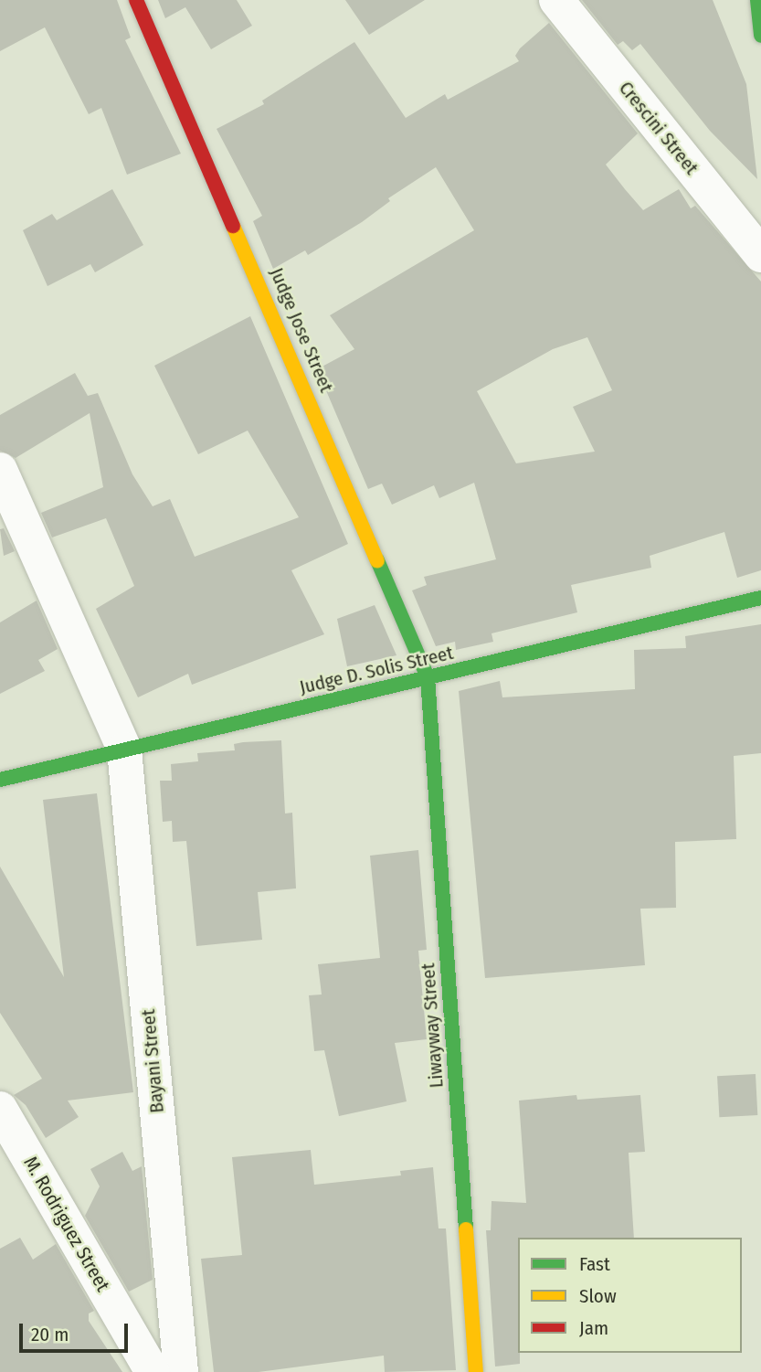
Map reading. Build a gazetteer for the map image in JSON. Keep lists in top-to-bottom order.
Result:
{
  "streets": {
    "street": [
      "Crescini Street",
      "Judge Jose Street",
      "Judge D. Solis Street",
      "Liwayway Street",
      "Bayani Street",
      "M. Rodriguez Street"
    ]
  },
  "crossings": [
    ["Judge Jose Street", "Judge D. Solis Street"],
    ["Judge Jose Street", "Liwayway Street"],
    ["Judge D. Solis Street", "Liwayway Street"],
    ["Judge D. Solis Street", "Bayani Street"]
  ],
  "legend": ["Fast", "Slow", "Jam"],
  "scale_bar": "20 m"
}
